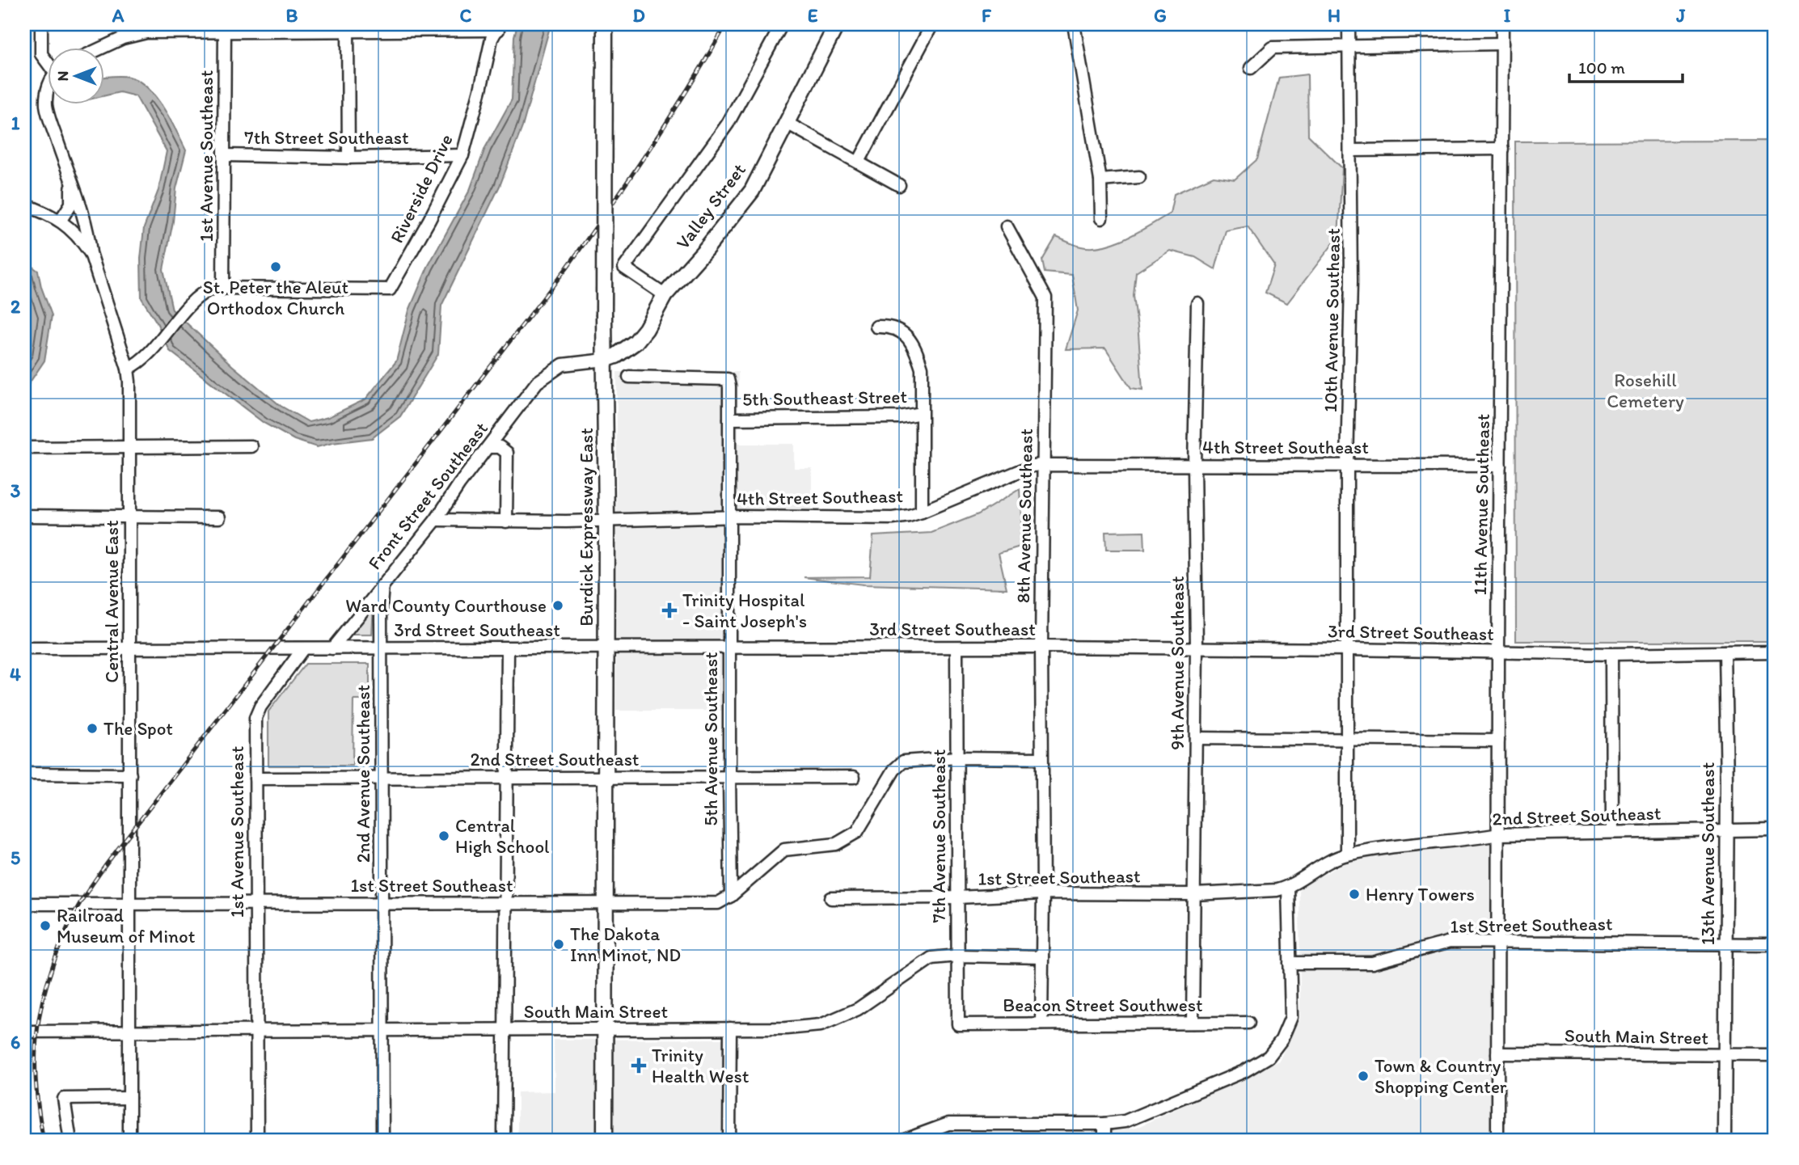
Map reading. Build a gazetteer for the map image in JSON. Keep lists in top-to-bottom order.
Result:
{
  "streets": {
    "main road": ["Valley Street", "Burdick Expressway East"],
    "street": [
      "7th Street Southeast",
      "1st Avenue Southeast",
      "Riverside Drive",
      "10th Avenue Southeast",
      "5th Southeast Street",
      "4th Street Southeast",
      "Front Street Southeast",
      "11th Avenue Southeast",
      "8th Avenue Southeast",
      "Central Avenue East",
      "3rd Street Southeast",
      "9th Avenue Southeast",
      "5th Avenue Southeast",
      "2nd Street Southeast",
      "2nd Avenue Southeast",
      "7th Avenue Southeast",
      "13th Avenue Southeast",
      "1st Street Southeast",
      "Beacon Street Southwest",
      "South Main Street"
    ]
  },
  "crossings": [
    ["7th Street Southeast", "1st Avenue Southeast"],
    ["7th Street Southeast", "Riverside Drive"],
    ["1st Avenue Southeast", "Riverside Drive"],
    ["1st Avenue Southeast", "3rd Street Southeast"],
    ["1st Avenue Southeast", "2nd Street Southeast"],
    ["1st Avenue Southeast", "1st Street Southeast"],
    ["1st Avenue Southeast", "South Main Street"],
    ["Valley Street", "Front Street Southeast"],
    ["Valley Street", "Burdick Expressway East"],
    ["10th Avenue Southeast", "4th Street Southeast"],
    ["10th Avenue Southeast", "3rd Street Southeast"],
    ["10th Avenue Southeast", "2nd Street Southeast"],
    ["5th Southeast Street", "5th Avenue Southeast"],
    ["4th Street Southeast", "Front Street Southeast"],
    ["4th Street Southeast", "11th Avenue Southeast"],
    ["4th Street Southeast", "8th Avenue Southeast"],
    ["4th Street Southeast", "Burdick Expressway East"],
    ["4th Street Southeast", "9th Avenue Southeast"],
    ["4th Street Southeast", "5th Avenue Southeast"],
    ["Front Street Southeast", "Burdick Expressway East"],
    ["Front Street Southeast", "3rd Street Southeast"],
    ["Front Street Southeast", "2nd Avenue Southeast"],
    ["11th Avenue Southeast", "3rd Street Southeast"],
    ["11th Avenue Southeast", "2nd Street Southeast"],
    ["11th Avenue Southeast", "1st Street Southeast"],
    ["11th Avenue Southeast", "South Main Street"],
    ["8th Avenue Southeast", "3rd Street Southeast"],
    ["8th Avenue Southeast", "1st Street Southeast"],
    ["8th Avenue Southeast", "Beacon Street Southwest"],
    ["8th Avenue Southeast", "South Main Street"],
    ["Burdick Expressway East", "3rd Street Southeast"],
    ["Burdick Expressway East", "2nd Street Southeast"],
    ["Burdick Expressway East", "1st Street Southeast"],
    ["Burdick Expressway East", "South Main Street"],
    ["Central Avenue East", "3rd Street Southeast"],
    ["Central Avenue East", "1st Street Southeast"],
    ["Central Avenue East", "South Main Street"],
    ["3rd Street Southeast", "9th Avenue Southeast"],
    ["3rd Street Southeast", "5th Avenue Southeast"],
    ["3rd Street Southeast", "2nd Avenue Southeast"],
    ["3rd Street Southeast", "7th Avenue Southeast"],
    ["3rd Street Southeast", "13th Avenue Southeast"],
    ["9th Avenue Southeast", "1st Street Southeast"],
    ["9th Avenue Southeast", "Beacon Street Southwest"],
    ["5th Avenue Southeast", "2nd Street Southeast"],
    ["5th Avenue Southeast", "1st Street Southeast"],
    ["2nd Street Southeast", "2nd Avenue Southeast"],
    ["2nd Street Southeast", "13th Avenue Southeast"],
    ["2nd Street Southeast", "1st Street Southeast"],
    ["2nd Avenue Southeast", "1st Street Southeast"],
    ["2nd Avenue Southeast", "South Main Street"],
    ["7th Avenue Southeast", "1st Street Southeast"],
    ["7th Avenue Southeast", "Beacon Street Southwest"],
    ["7th Avenue Southeast", "South Main Street"],
    ["13th Avenue Southeast", "1st Street Southeast"],
    ["13th Avenue Southeast", "South Main Street"]
  ],
  "parks": ["Rosehill Cemetery"],
  "places": {
    "other": [
      "St. Peter the Aleut Orthodox Church",
      "Ward County Courthouse",
      "The Spot",
      "Central High School",
      "Henry Towers",
      "Railroad Museum of Minot",
      "The Dakota Inn Minot, ND",
      "Town & Country Shopping Center"
    ],
    "health": ["Trinity Hospital - Saint Joseph's", "Trinity Health West"]
  },
  "scale_bar": "100 m",
  "north": "left",
  "grid": {
    "columns": [
      "A",
      "B",
      "C",
      "D",
      "E",
      "F",
      "G",
      "H",
      "I",
      "J"
    ],
    "rows": [
      "1",
      "2",
      "3",
      "4",
      "5",
      "6"
    ]
  }
}
